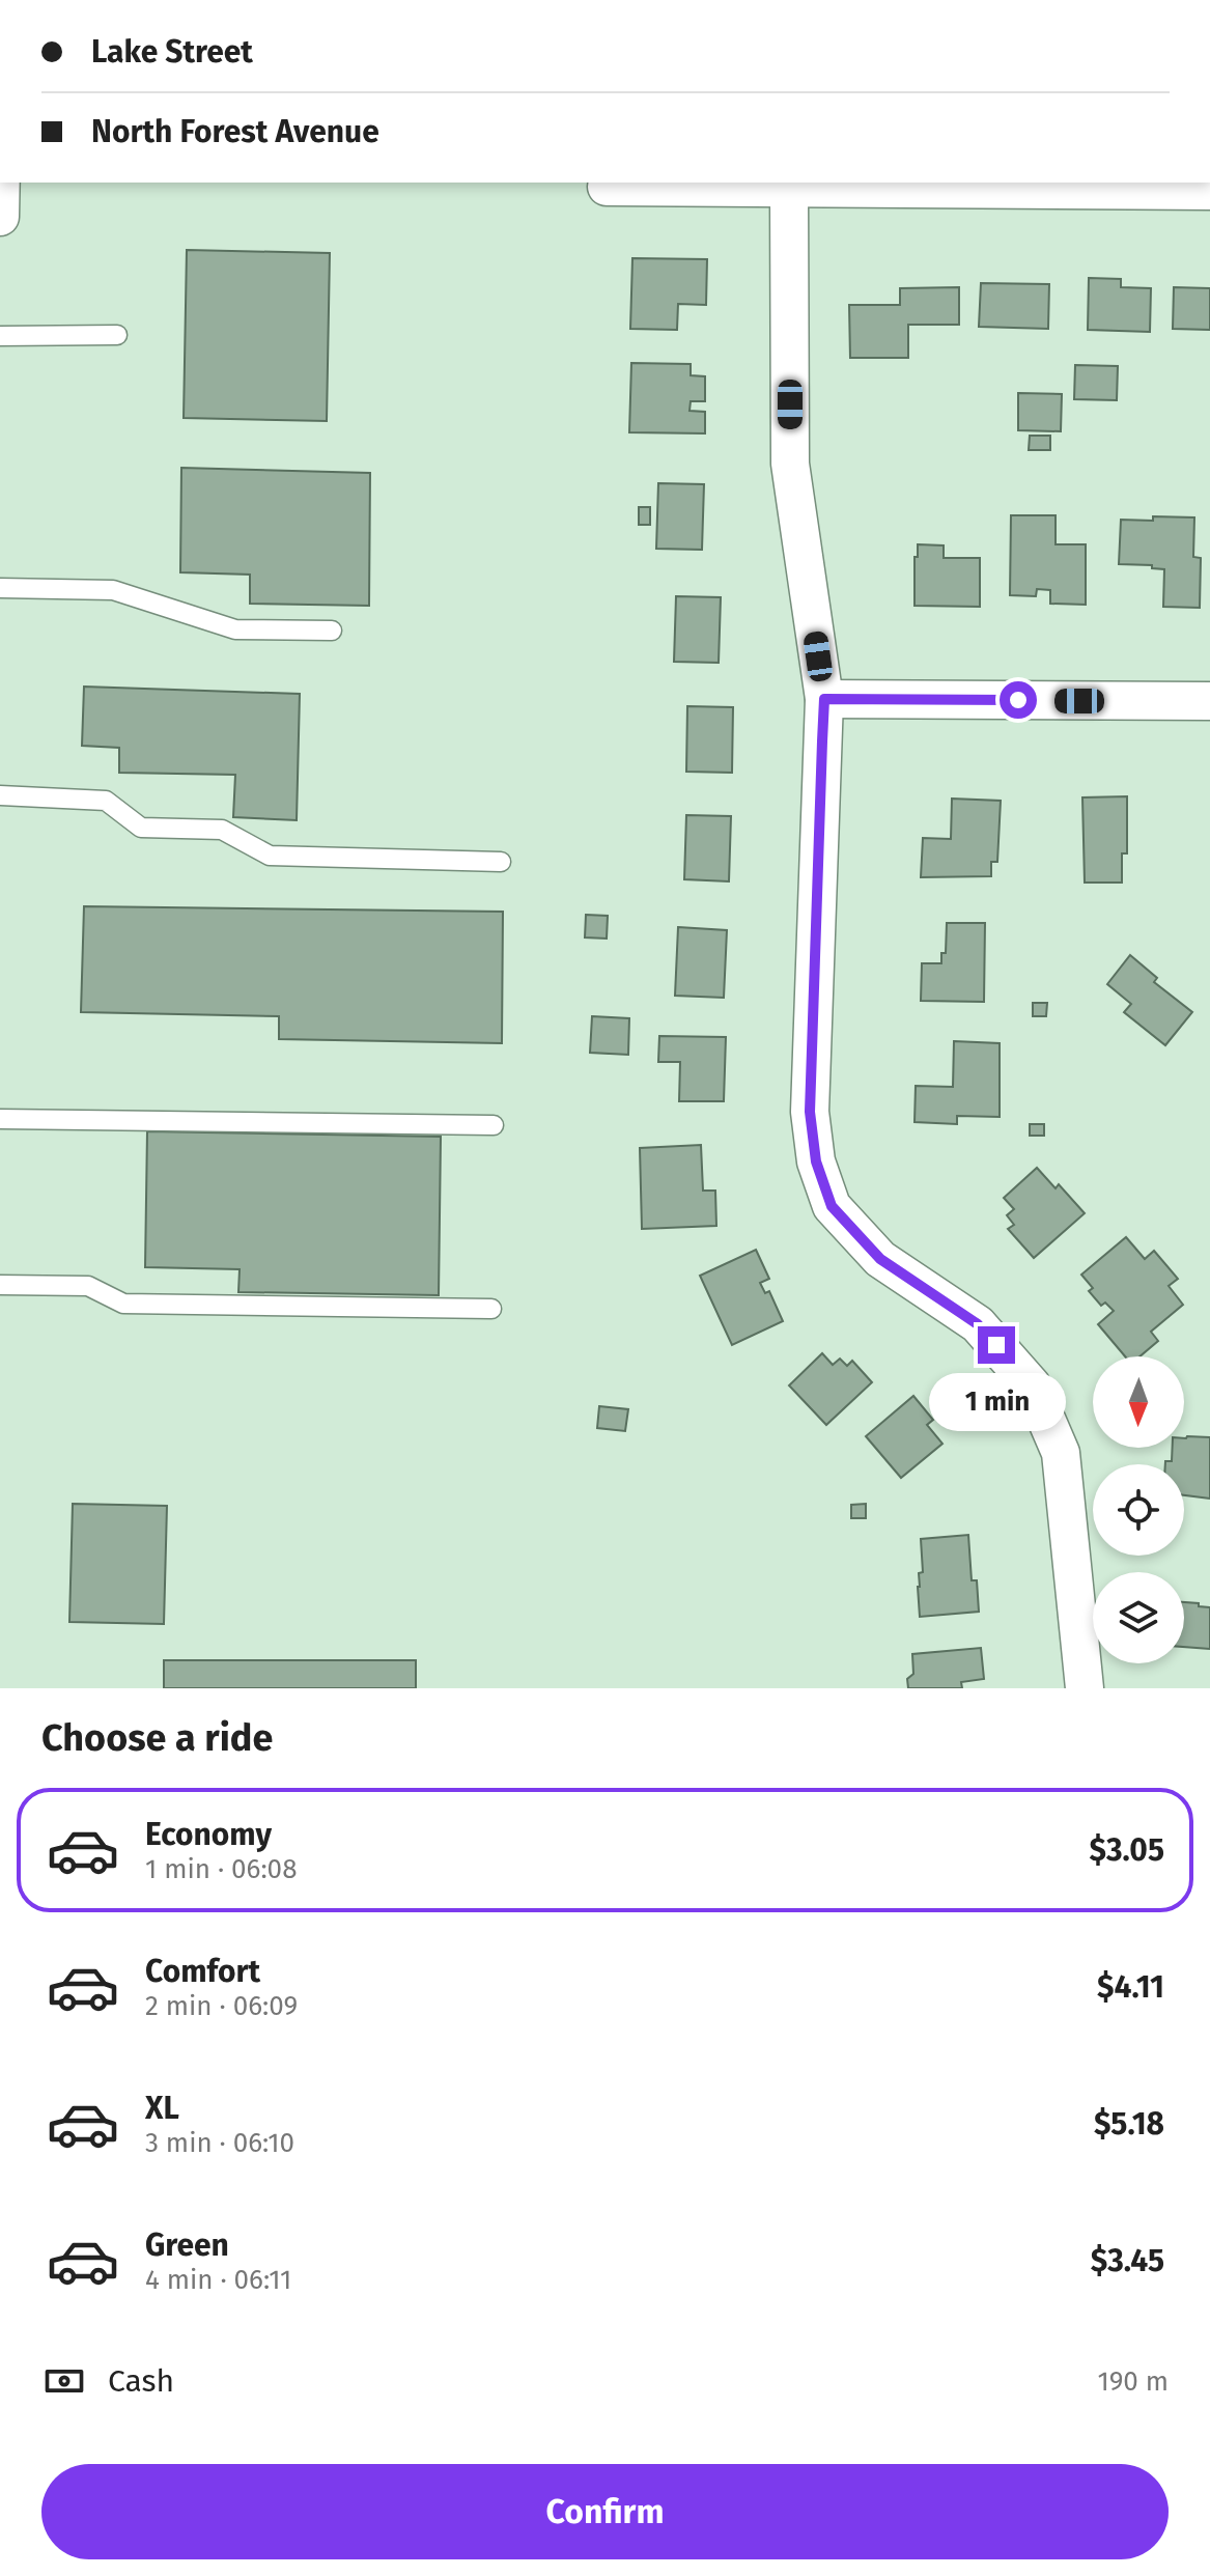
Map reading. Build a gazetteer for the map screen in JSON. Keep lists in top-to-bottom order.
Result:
{
  "north": "bottom",
  "page": {
    "banner": ["Lake Street", "North Forest Avenue"],
    "bubble": "1 min",
    "heading": "Choose a ride",
    "list": [
      {
        "name": "Economy",
        "note": "1 min · 06:08",
        "value": "$3.05"
      },
      {
        "name": "Comfort",
        "note": "2 min · 06:09",
        "value": "$4.11"
      },
      {
        "name": "XL",
        "note": "3 min · 06:10",
        "value": "$5.18"
      },
      {
        "name": "Green",
        "note": "4 min · 06:11",
        "value": "$3.45"
      }
    ],
    "pay": ["Cash", "190 m"],
    "buttons": "Confirm"
  }
}
